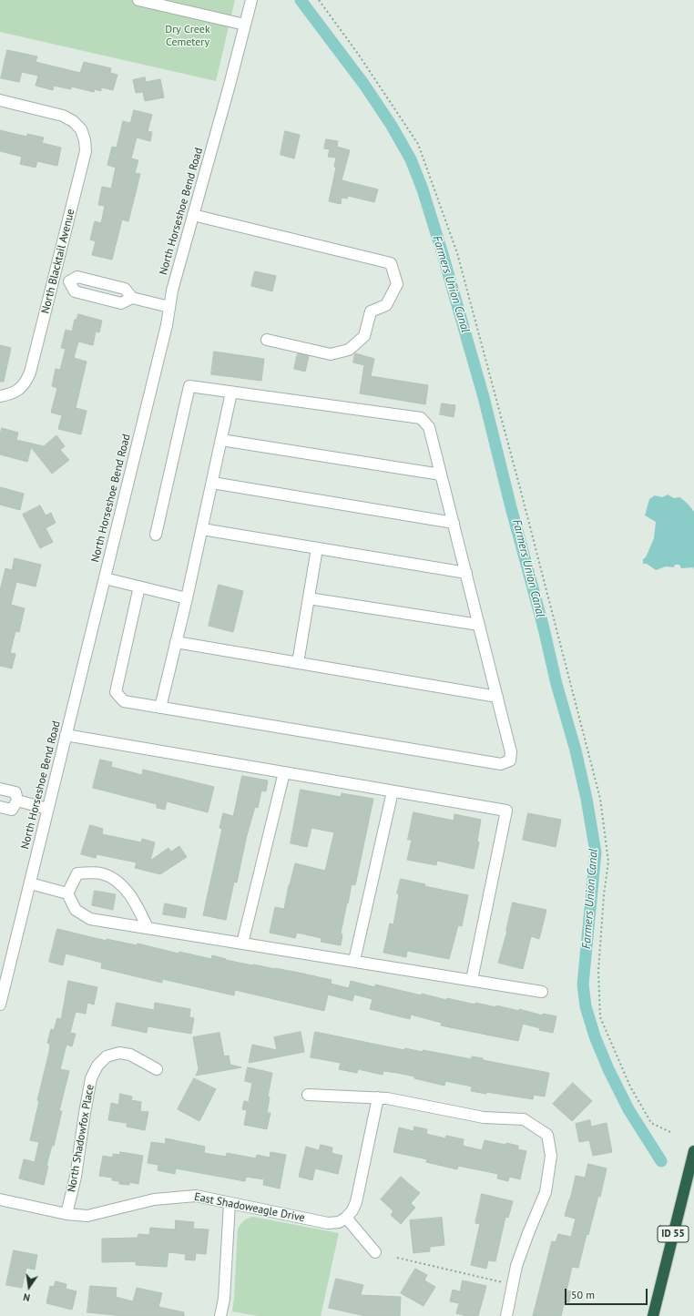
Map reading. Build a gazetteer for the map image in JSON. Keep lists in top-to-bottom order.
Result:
{
  "streets": {
    "highway": ["ID 55"],
    "street": [
      "North Horseshoe Bend Road",
      "North Blacktail Avenue",
      "North Shadowfox Place",
      "East Shadoweagle Drive"
    ]
  },
  "crossings": [
    ["North Shadowfox Place", "East Shadoweagle Drive"]
  ],
  "water": ["Farmers Union Canal"],
  "parks": ["Dry Creek Cemetery"],
  "scale_bar": "50 m",
  "north": "bottom"
}
